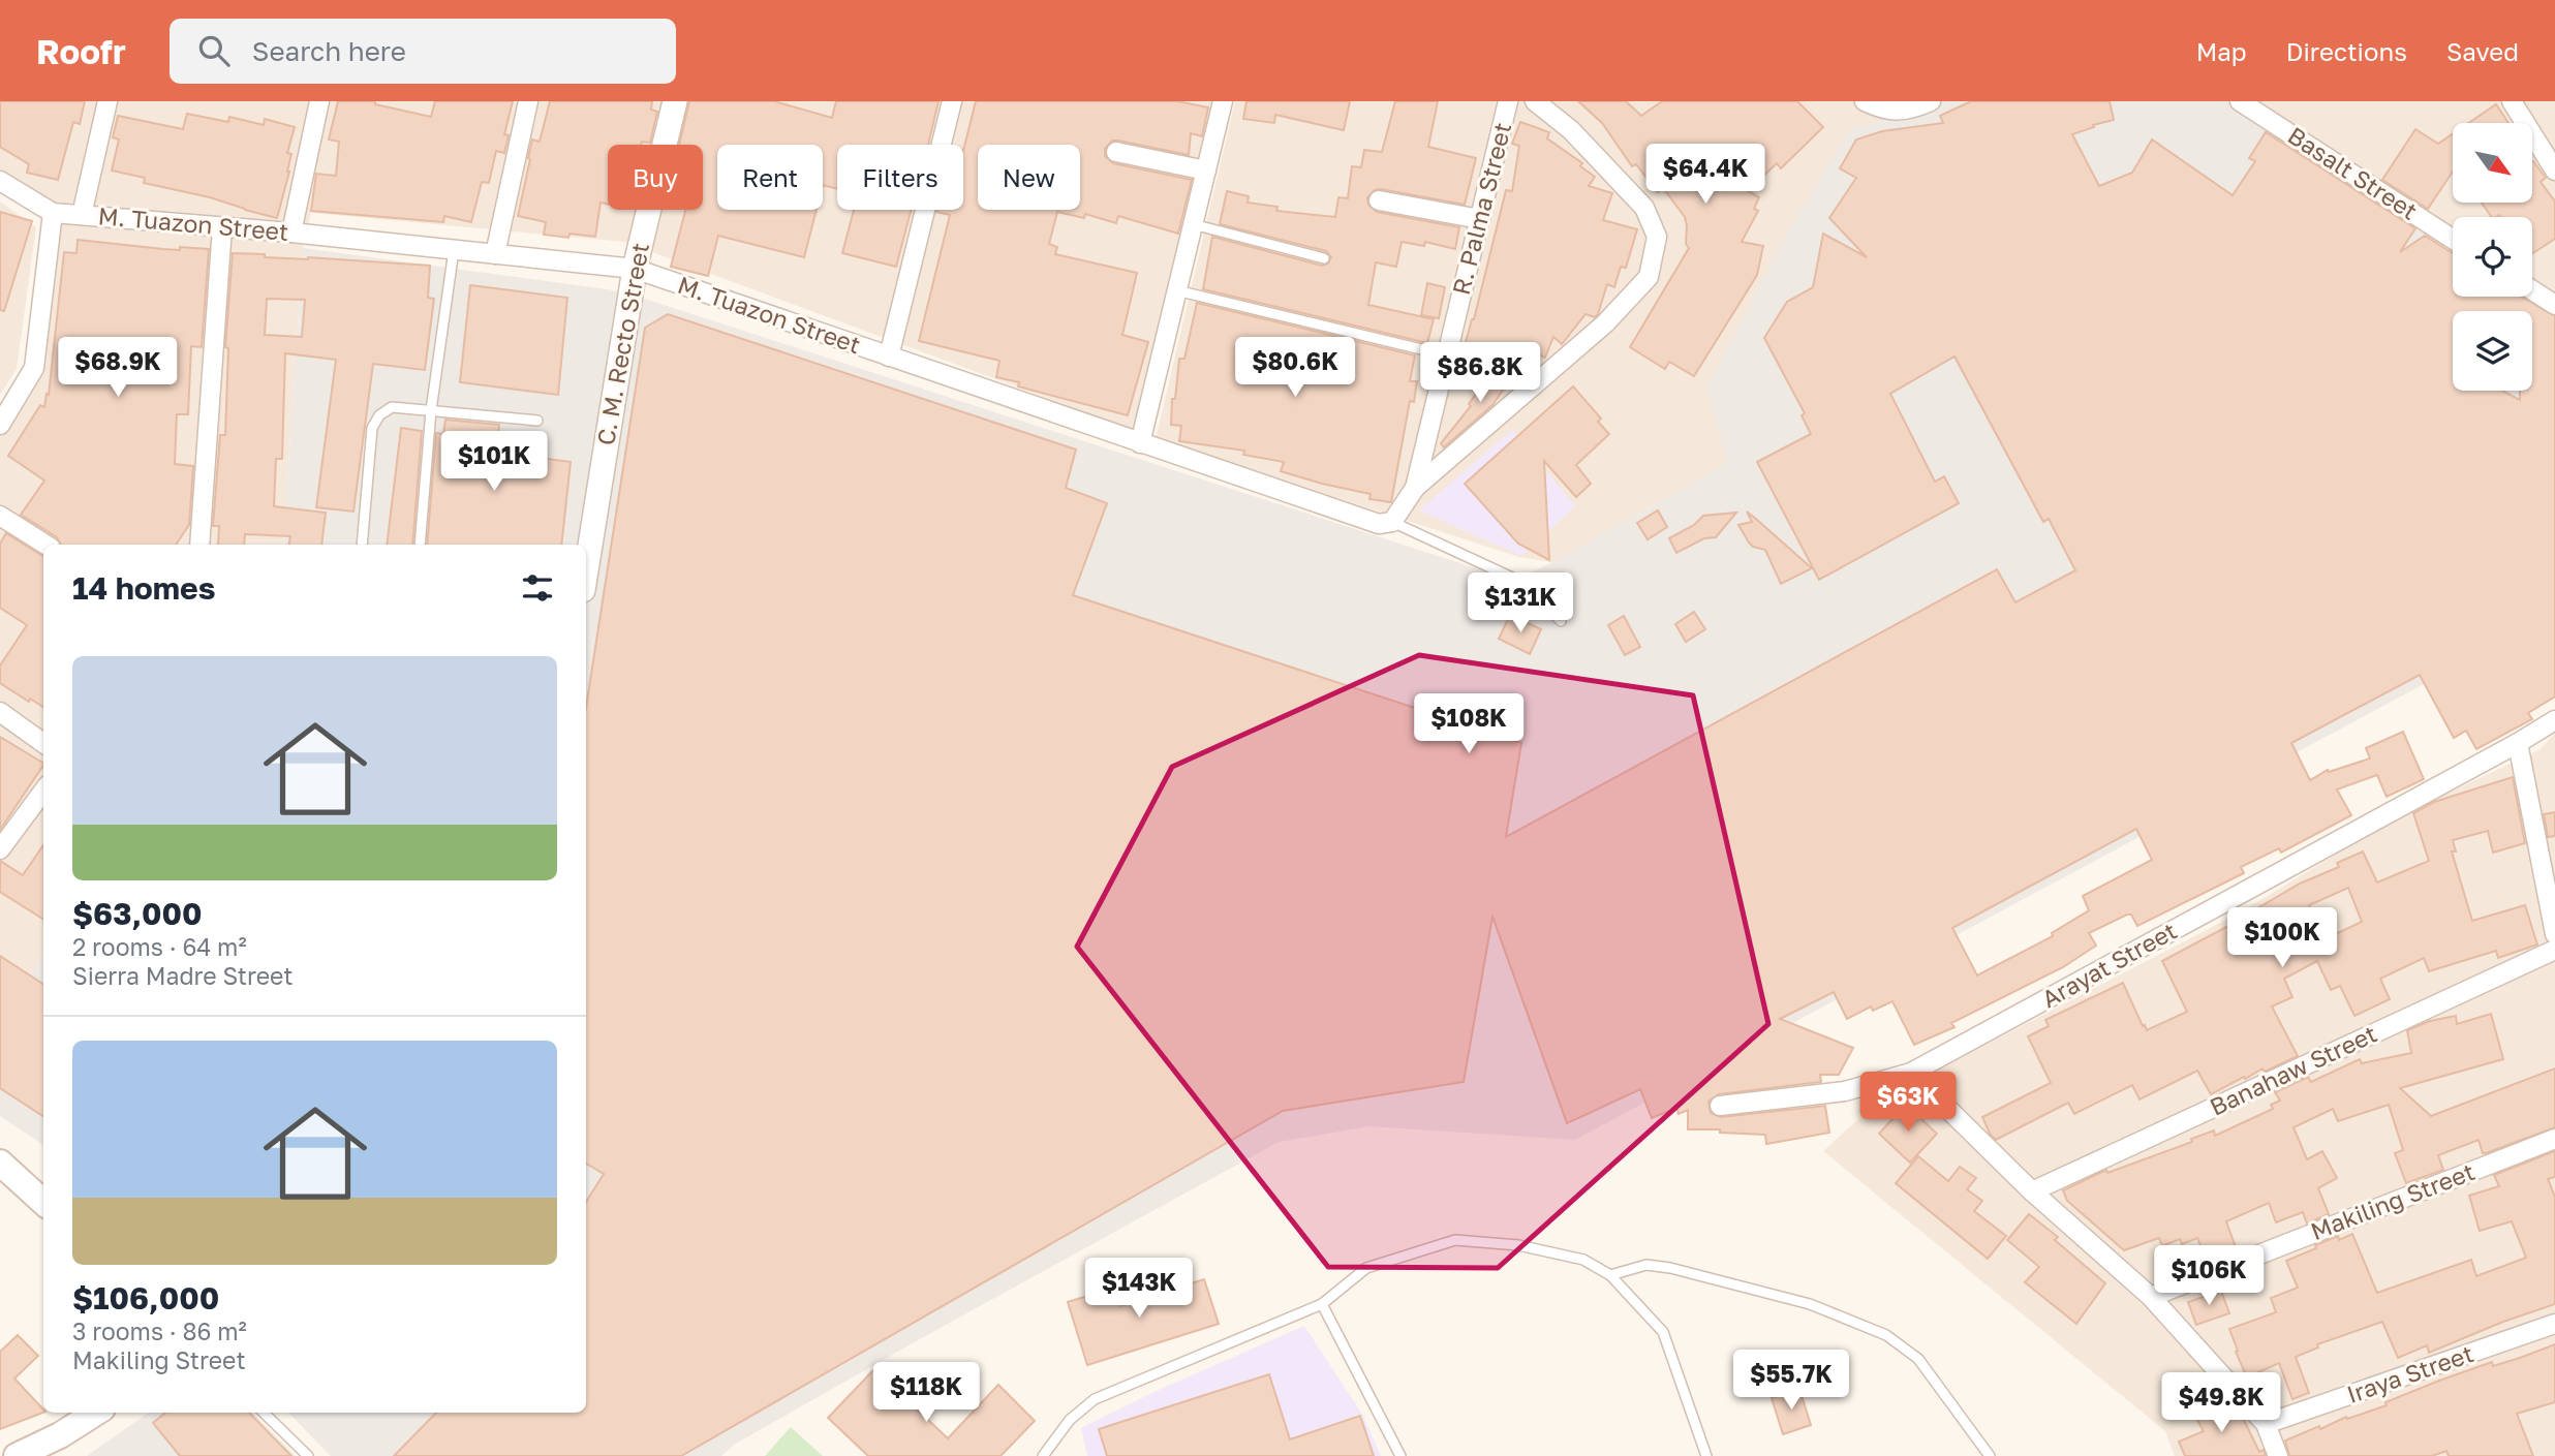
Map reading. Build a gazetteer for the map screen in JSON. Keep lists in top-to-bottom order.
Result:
{
  "streets": {
    "street": [
      "Basalt Street",
      "R. Palma Street",
      "M. Tuazon Street",
      "C. M. Recto Street",
      "Arayat Street",
      "Banahaw Street",
      "Makiling Street",
      "Iraya Street"
    ]
  },
  "crossings": [
    ["R. Palma Street", "M. Tuazon Street"],
    ["M. Tuazon Street", "C. M. Recto Street"]
  ],
  "north": "bottom right",
  "page": {
    "header": "Roofr",
    "search": "Search here",
    "nav": ["Map", "Directions", "Saved"],
    "price": [
      "$64.4K",
      "$68.9K",
      "$80.6K",
      "$86.8K",
      "$101K",
      "$131K",
      "$108K",
      "$100K",
      "$63K",
      "$106K",
      "$143K",
      "$55.7K",
      "$118K",
      "$49.8K"
    ],
    "chip": [
      "Buy",
      "Rent",
      "Filters",
      "New"
    ],
    "heading": "14 homes",
    "list": [
      {
        "name": "$63,000",
        "note": "2 rooms · 64 m² · Sierra Madre Street"
      },
      {
        "name": "$106,000",
        "note": "3 rooms · 86 m² · Makiling Street"
      }
    ]
  }
}
